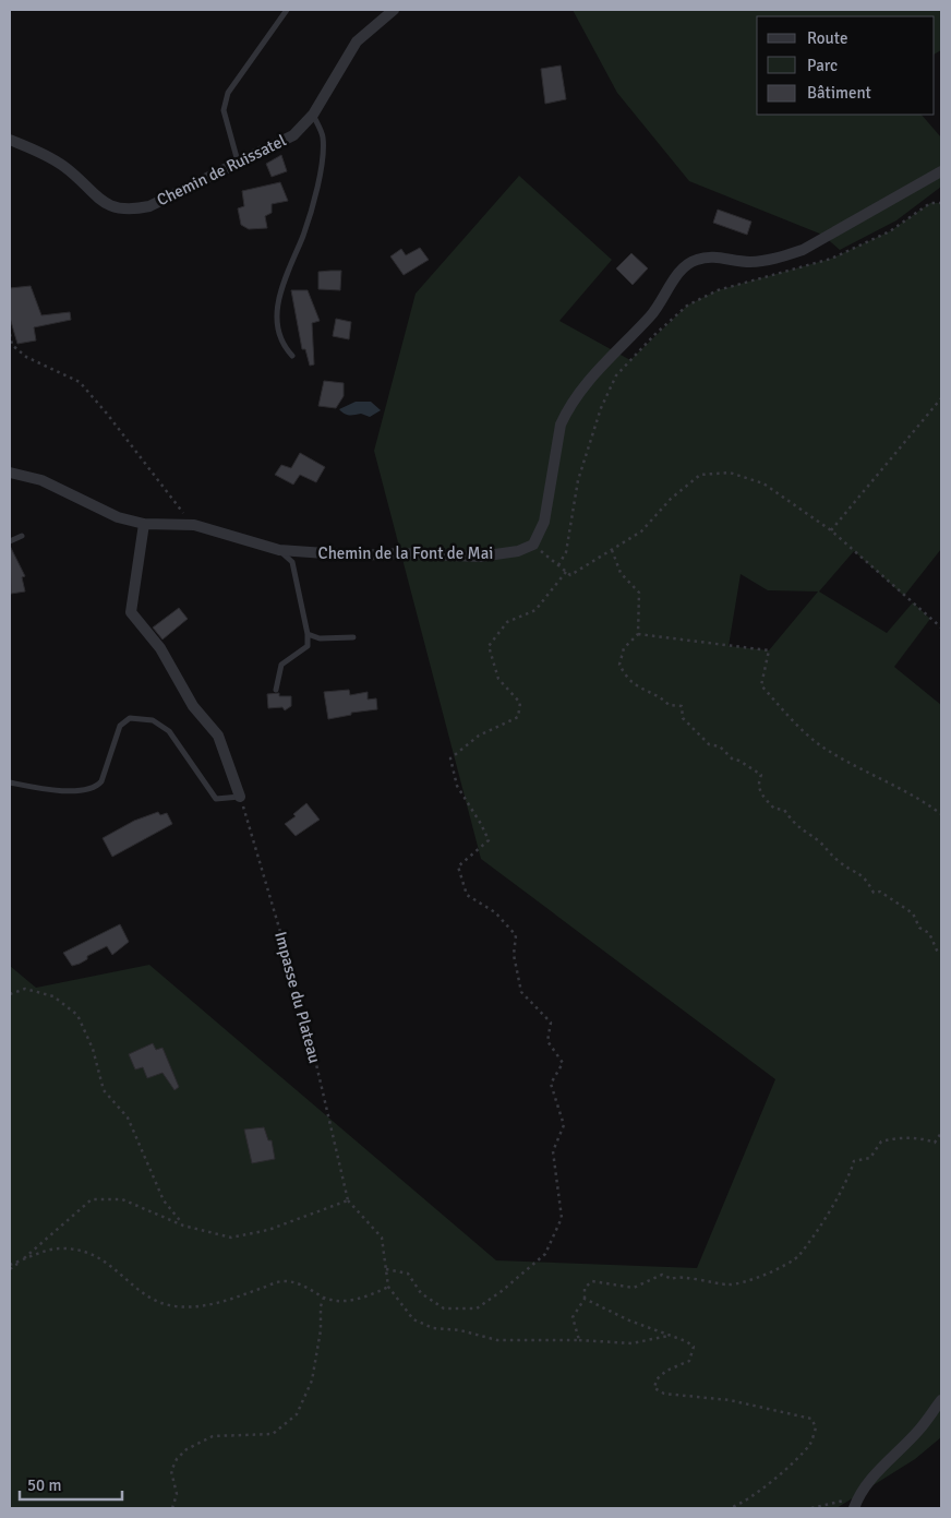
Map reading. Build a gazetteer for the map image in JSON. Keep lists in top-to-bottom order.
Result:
{
  "streets": {
    "street": ["Chemin de Ruissatel", "Chemin de la Font de Mai"],
    "path": ["Impasse du Plateau"]
  },
  "legend": ["Route", "Parc", "Bâtiment"],
  "scale_bar": "50 m"
}
